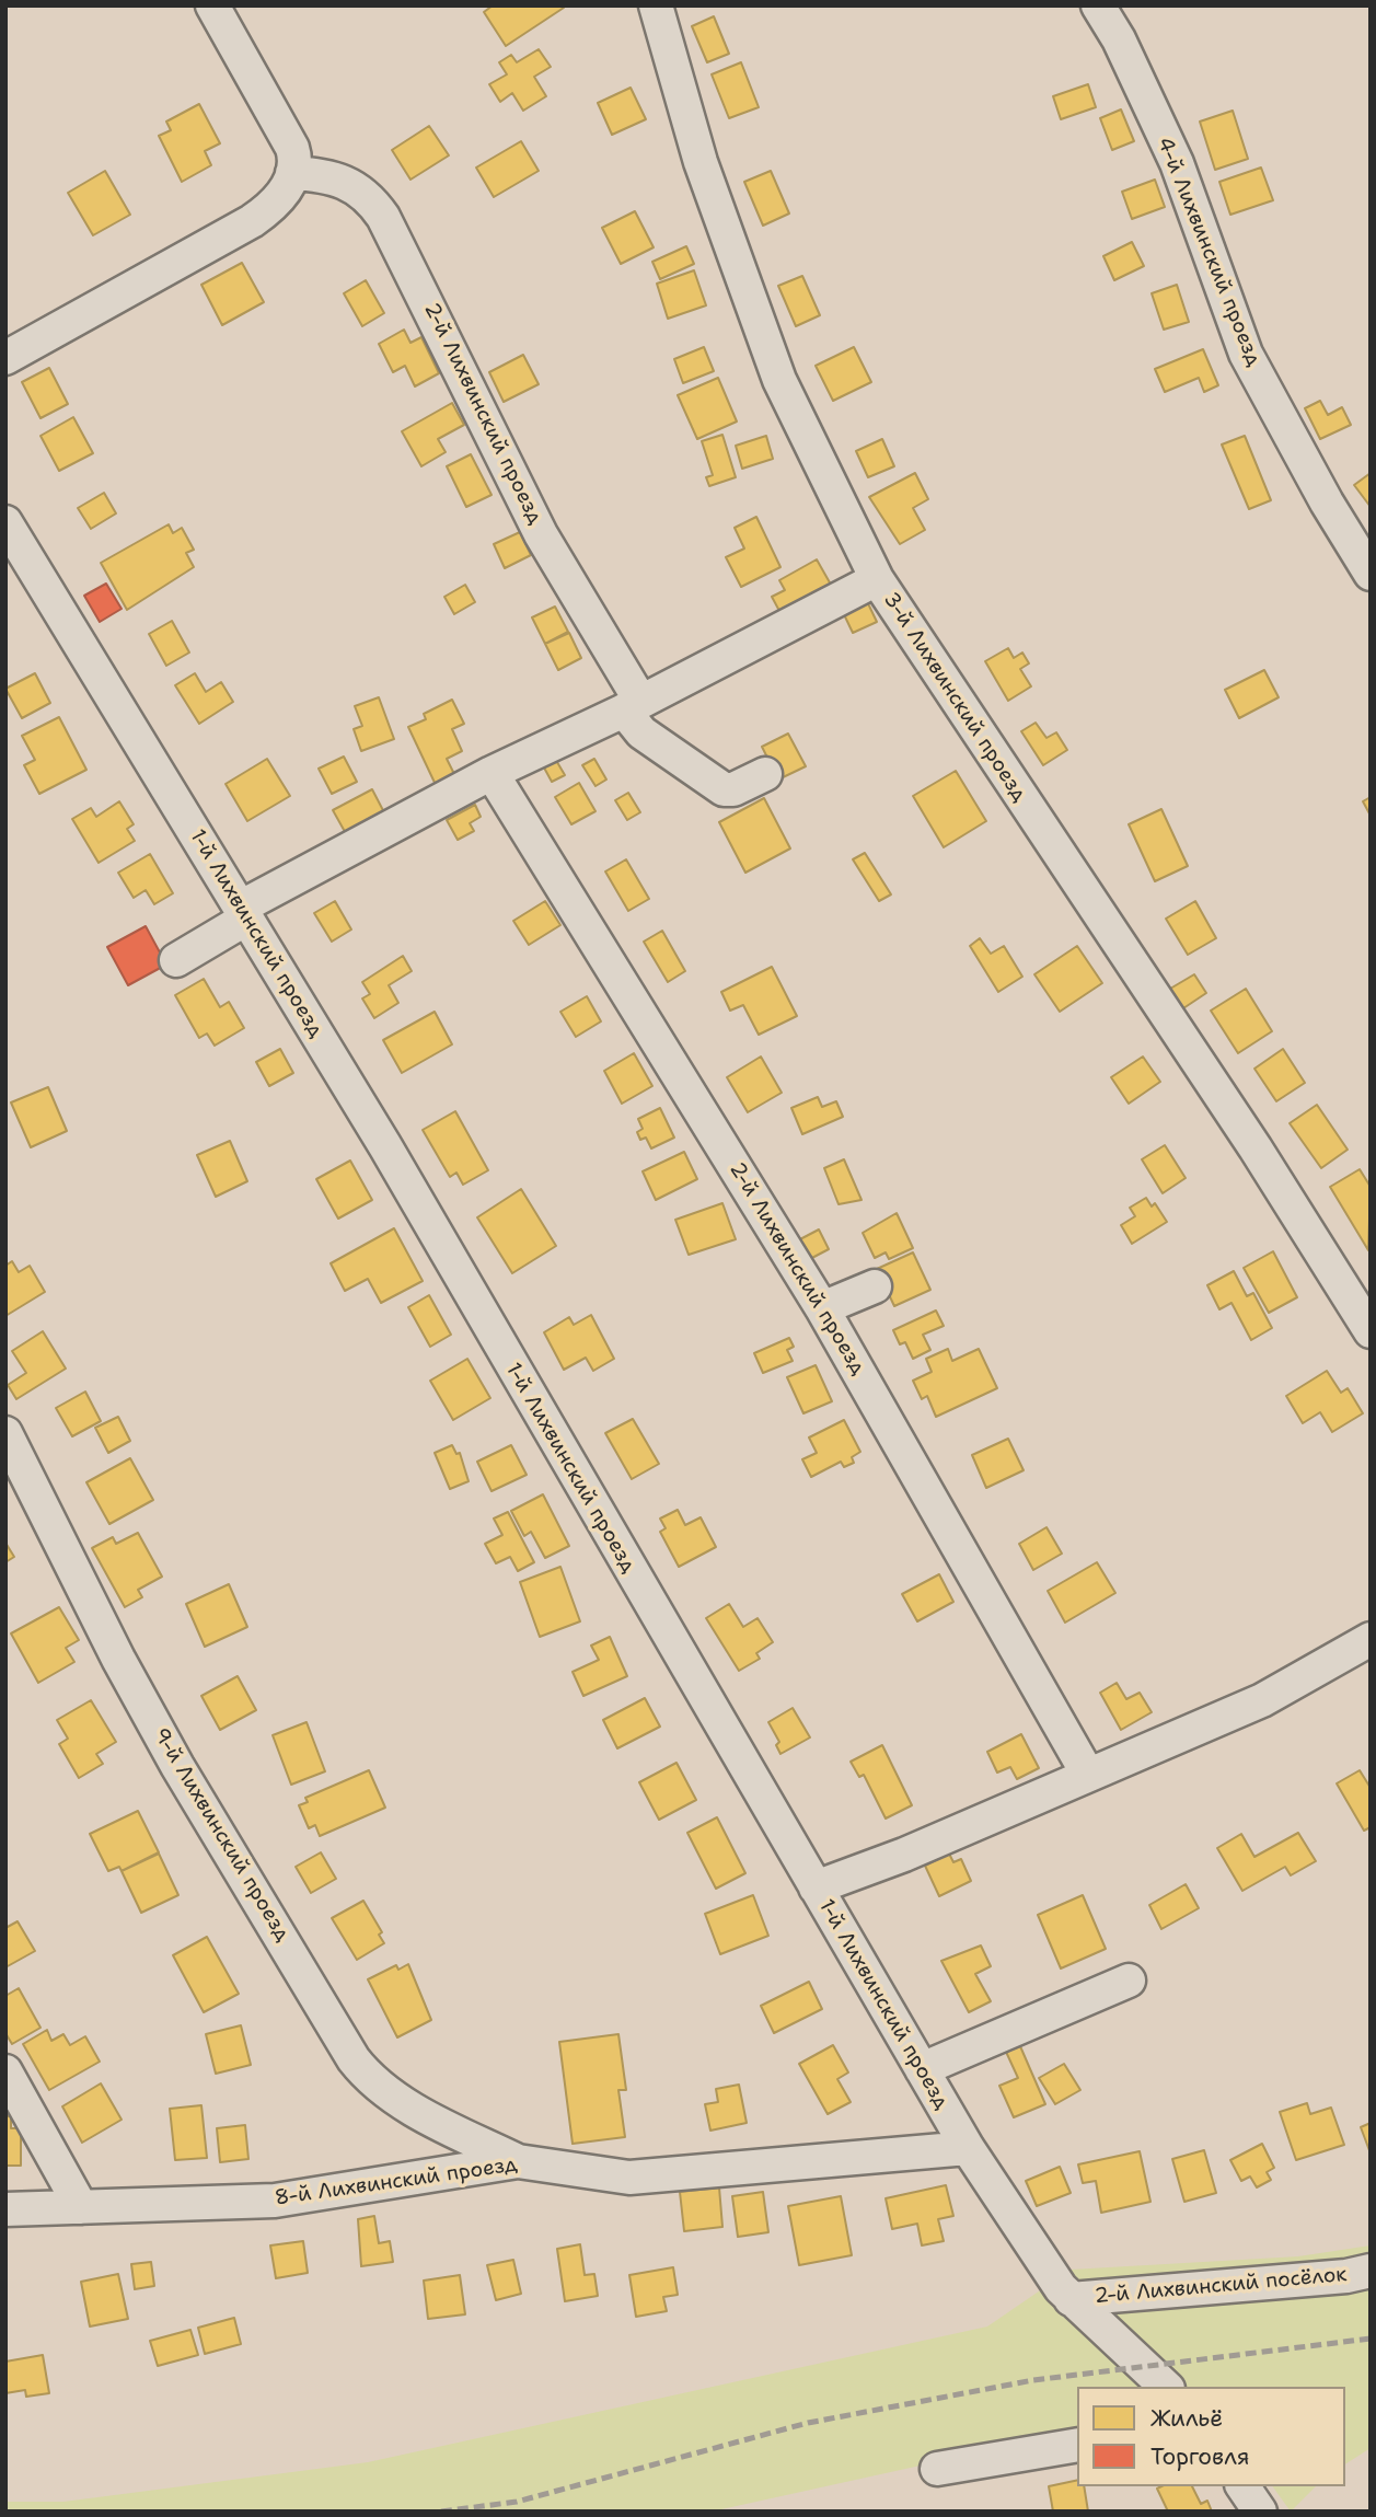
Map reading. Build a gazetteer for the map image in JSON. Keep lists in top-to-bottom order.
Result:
{
  "streets": {
    "street": [
      "4-й Лихвинский проезд",
      "2-й Лихвинский проезд",
      "3-й Лихвинский проезд",
      "1-й Лихвинский проезд",
      "9-й Лихвинский проезд",
      "8-й Лихвинский проезд",
      "2-й Лихвинский посёлок"
    ]
  },
  "crossings": [
    ["1-й Лихвинский проезд", "8-й Лихвинский проезд"],
    ["1-й Лихвинский проезд", "2-й Лихвинский посёлок"],
    ["9-й Лихвинский проезд", "8-й Лихвинский проезд"]
  ],
  "legend": ["Жильё", "Торговля"]
}
